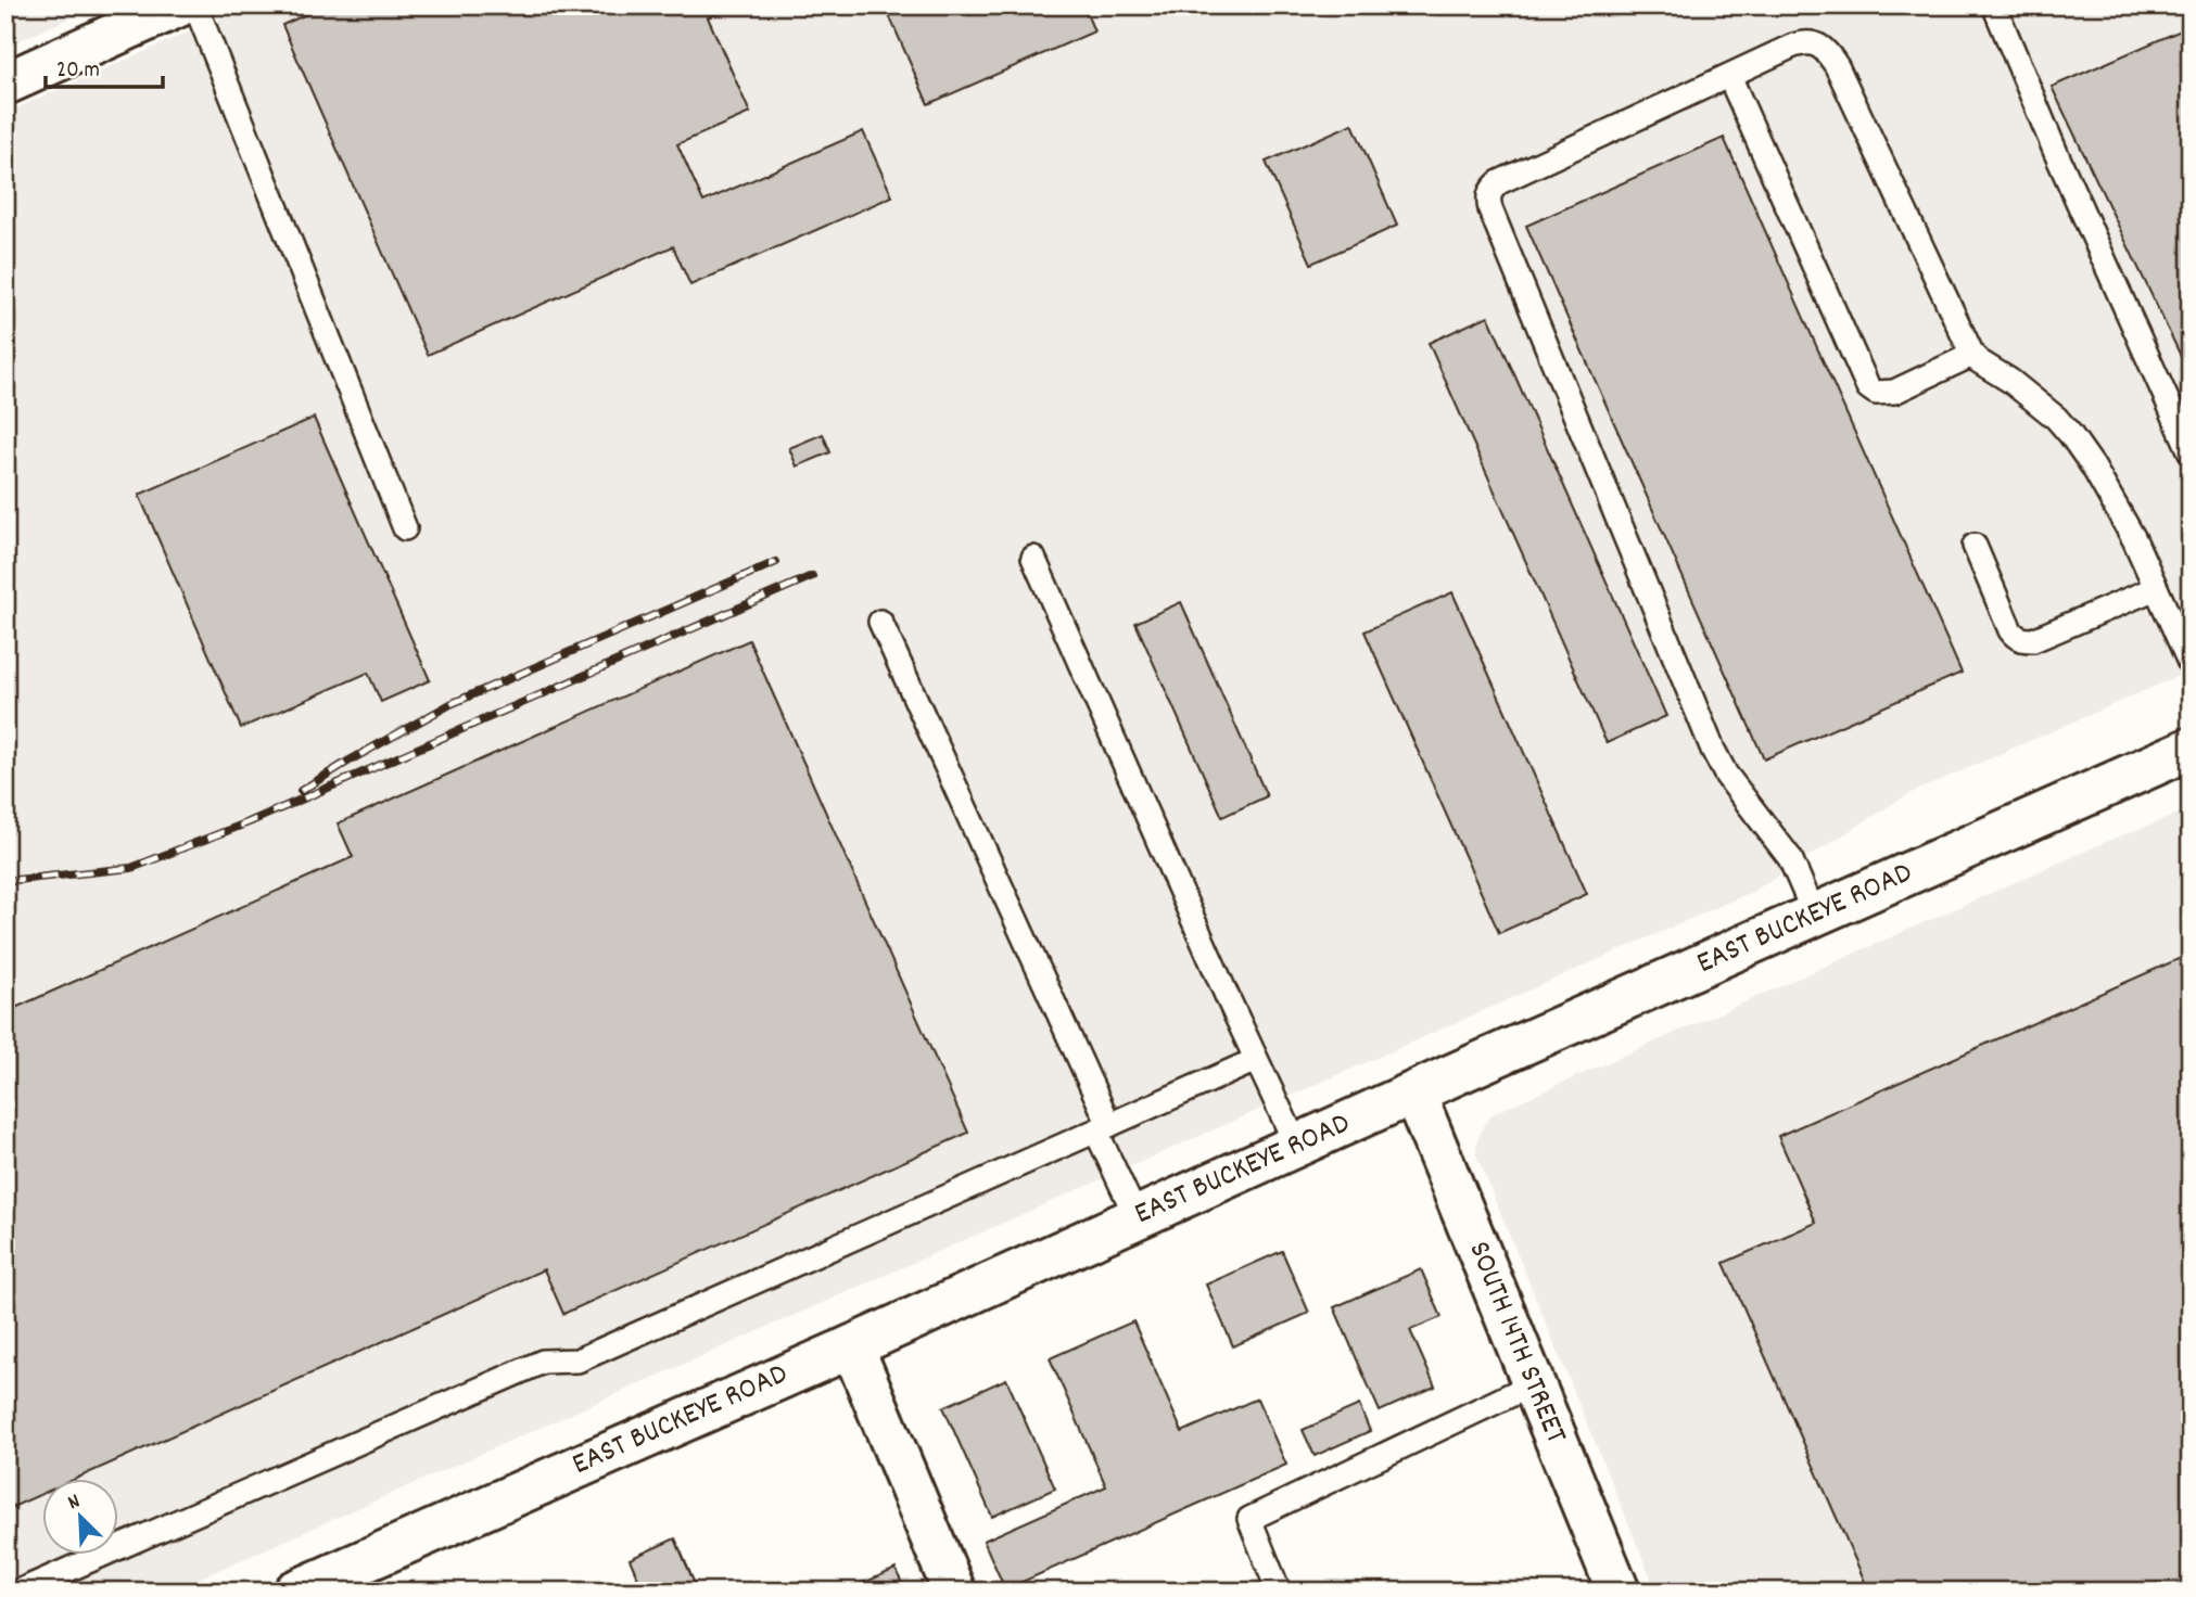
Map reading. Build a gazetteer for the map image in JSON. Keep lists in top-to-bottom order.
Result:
{
  "streets": {
    "main road": ["EAST BUCKEYE ROAD", "SOUTH 14TH STREET"]
  },
  "crossings": [
    ["EAST BUCKEYE ROAD", "SOUTH 14TH STREET"]
  ],
  "scale_bar": "20 m",
  "north": "top left"
}
